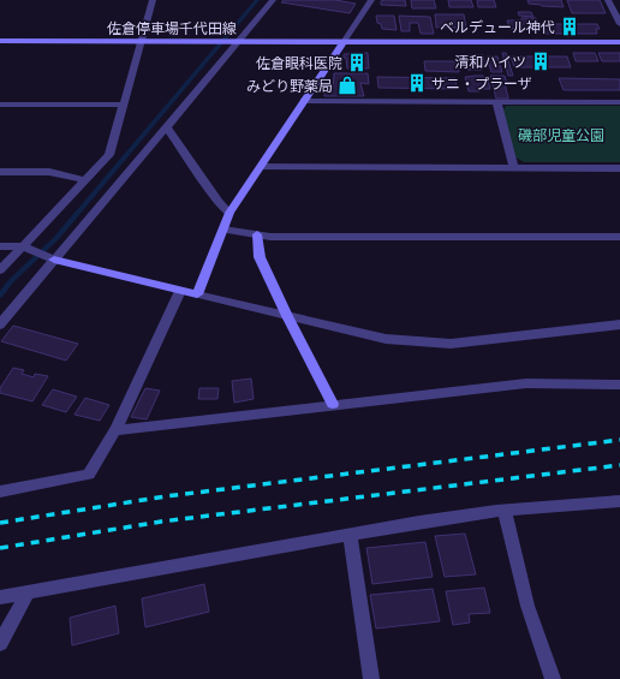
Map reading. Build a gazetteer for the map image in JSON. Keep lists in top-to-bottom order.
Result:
{
  "streets": {
    "main road": ["佐倉停車場千代田線"]
  },
  "parks": ["磯部児童公園"],
  "places": {
    "building": [
      "ベルデュール神代",
      "清和ハイツ",
      "佐倉眼科医院",
      "サニ・プラーザ"
    ],
    "shop": ["みどり野薬局"]
  }
}
